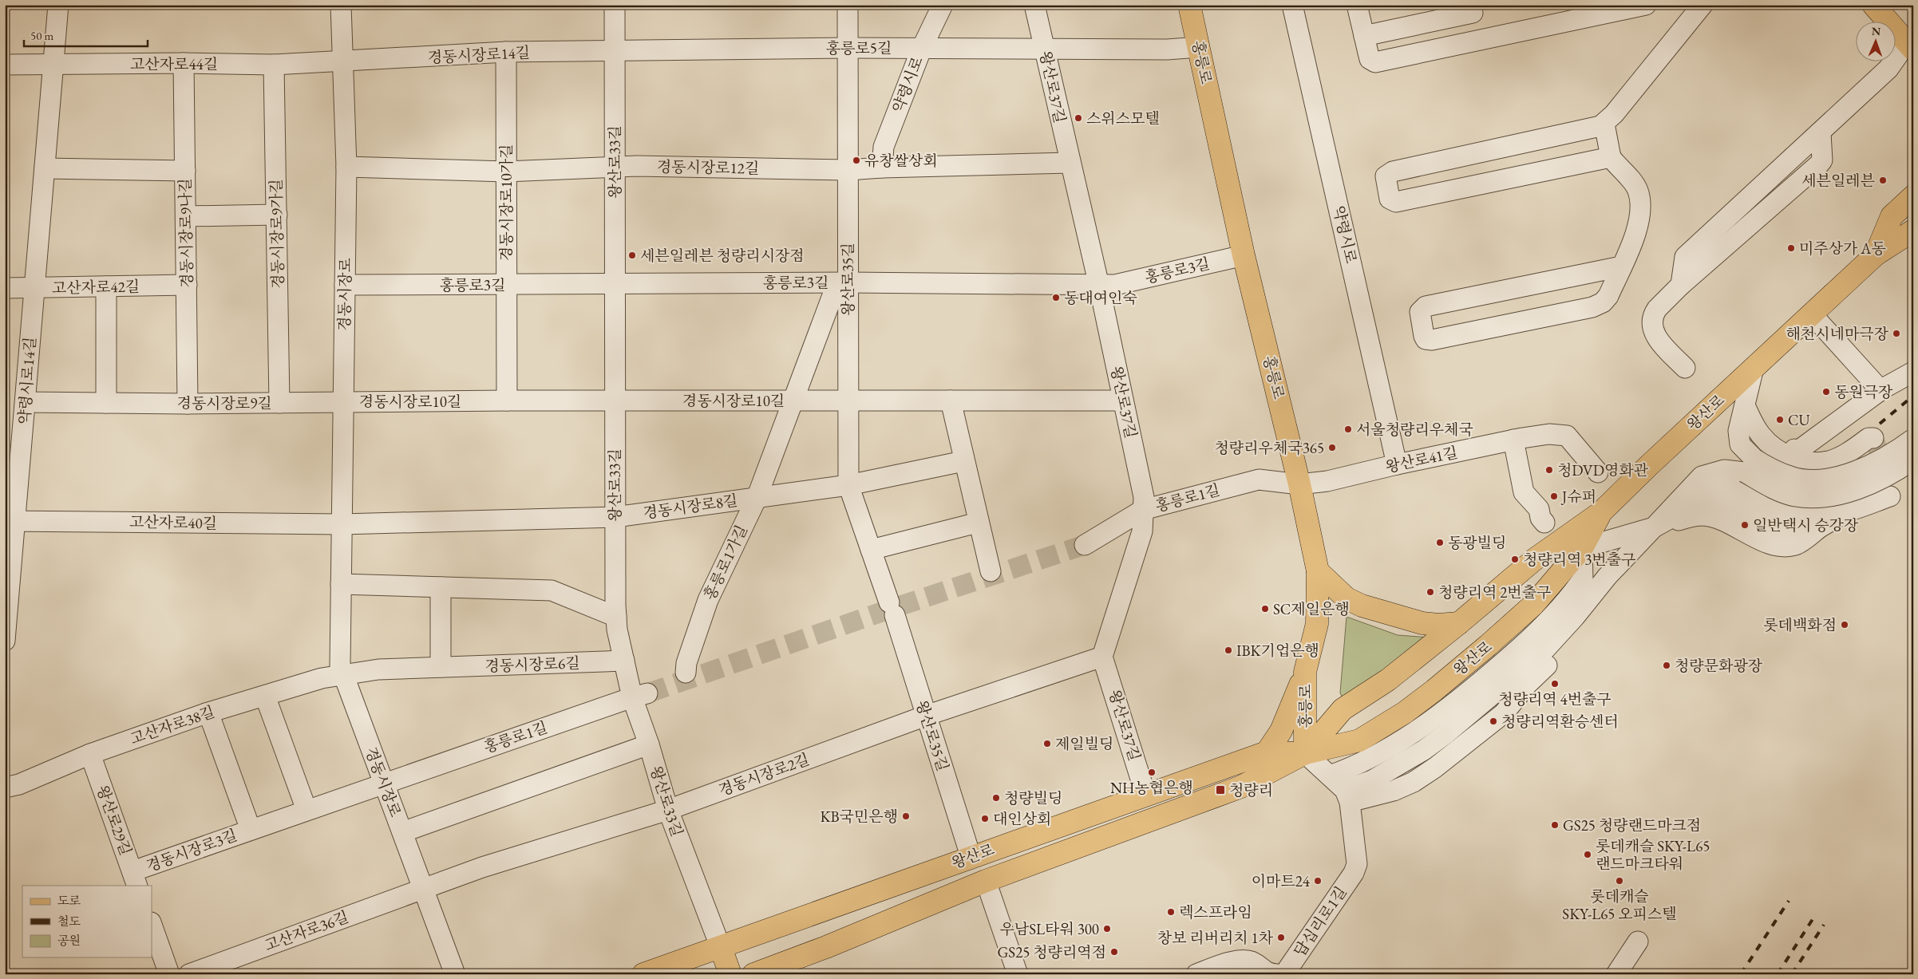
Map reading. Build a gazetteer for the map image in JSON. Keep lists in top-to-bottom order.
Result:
{
  "streets": {
    "main road": ["홍릉로", "왕산로"],
    "street": [
      "홍릉로5길",
      "경동시장로14길",
      "고산자로44길",
      "약령시로",
      "왕산로37길",
      "왕산로33길",
      "경동시장로12길",
      "경동시장로10가길",
      "경동시장로9나길",
      "경동시장로9가길",
      "홍릉로3길",
      "왕산로35길",
      "고산자로42길",
      "경동시장로",
      "약령시로14길",
      "경동시장로10길",
      "경동시장로9길",
      "왕산로41길",
      "홍릉로1길",
      "경동시장로8길",
      "고산자로40길",
      "홍릉로1가길",
      "경동시장로6길",
      "고산자로38길",
      "경동시장로2길",
      "왕산로29길",
      "경동시장로3길",
      "답십리로1길",
      "고산자로36길"
    ]
  },
  "crossings": [
    ["홍릉로5길", "경동시장로14길"],
    ["홍릉로5길", "홍릉로"],
    ["홍릉로5길", "약령시로"],
    ["홍릉로5길", "왕산로37길"],
    ["홍릉로5길", "왕산로33길"],
    ["홍릉로5길", "왕산로35길"],
    ["경동시장로14길", "고산자로44길"],
    ["경동시장로14길", "왕산로33길"],
    ["경동시장로14길", "경동시장로10가길"],
    ["경동시장로14길", "경동시장로"],
    ["홍릉로", "홍릉로3길"],
    ["홍릉로", "왕산로"],
    ["홍릉로", "왕산로41길"],
    ["홍릉로", "홍릉로1길"],
    ["고산자로44길", "경동시장로9나길"],
    ["고산자로44길", "경동시장로9가길"],
    ["고산자로44길", "경동시장로"],
    ["고산자로44길", "약령시로14길"],
    ["약령시로", "경동시장로12길"],
    ["약령시로", "왕산로41길"],
    ["왕산로37길", "경동시장로12길"],
    ["왕산로37길", "홍릉로3길"],
    ["왕산로37길", "경동시장로10길"],
    ["왕산로37길", "왕산로"],
    ["왕산로37길", "홍릉로1길"],
    ["왕산로37길", "경동시장로2길"],
    ["왕산로33길", "경동시장로12길"],
    ["왕산로33길", "홍릉로3길"],
    ["왕산로33길", "경동시장로10길"],
    ["왕산로33길", "왕산로"],
    ["왕산로33길", "홍릉로1길"],
    ["왕산로33길", "경동시장로8길"],
    ["왕산로33길", "경동시장로6길"],
    ["왕산로33길", "경동시장로2길"],
    ["경동시장로12길", "경동시장로10가길"],
    ["경동시장로12길", "왕산로35길"],
    ["경동시장로12길", "경동시장로"],
    ["경동시장로10가길", "홍릉로3길"],
    ["경동시장로10가길", "경동시장로10길"],
    ["경동시장로9나길", "고산자로42길"],
    ["경동시장로9나길", "경동시장로9길"],
    ["경동시장로9가길", "경동시장로9길"],
    ["홍릉로3길", "왕산로35길"],
    ["홍릉로3길", "경동시장로"],
    ["홍릉로3길", "홍릉로1가길"],
    ["왕산로35길", "경동시장로10길"],
    ["왕산로35길", "왕산로"],
    ["왕산로35길", "경동시장로8길"],
    ["왕산로35길", "홍릉로1가길"],
    ["왕산로35길", "경동시장로2길"],
    ["고산자로42길", "약령시로14길"],
    ["경동시장로", "경동시장로10길"],
    ["경동시장로", "경동시장로9길"],
    ["경동시장로", "홍릉로1길"],
    ["경동시장로", "경동시장로8길"],
    ["경동시장로", "고산자로40길"],
    ["경동시장로", "경동시장로6길"],
    ["경동시장로", "고산자로38길"],
    ["경동시장로", "경동시장로2길"],
    ["경동시장로", "경동시장로3길"],
    ["경동시장로", "고산자로36길"],
    ["약령시로14길", "경동시장로9길"],
    ["약령시로14길", "고산자로40길"],
    ["경동시장로10길", "경동시장로9길"],
    ["경동시장로10길", "홍릉로1가길"],
    ["왕산로41길", "홍릉로1길"],
    ["홍릉로1길", "경동시장로3길"],
    ["경동시장로8길", "고산자로40길"],
    ["경동시장로8길", "홍릉로1가길"],
    ["경동시장로6길", "고산자로38길"],
    ["고산자로38길", "왕산로29길"],
    ["고산자로38길", "경동시장로3길"],
    ["경동시장로2길", "고산자로36길"],
    ["왕산로29길", "경동시장로3길"]
  ],
  "places": {
    "other": [
      "스위스모텔",
      "유창쌀상회",
      "세븐일레븐",
      "미주상가 A동",
      "세븐일레븐 청량리시장점",
      "동대여인숙",
      "해천시네마극장",
      "동원극장",
      "CU",
      "서울청량리우체국",
      "청량리우체국365",
      "청DVD영화관",
      "J슈퍼",
      "일반택시 승강장",
      "동광빌딩",
      "청량리역 3번출구",
      "청량리역 2번출구",
      "SC제일은행",
      "롯데백화점",
      "IBK기업은행",
      "청량문화광장",
      "청량리역 4번출구",
      "청량리역환승센터",
      "제일빌딩",
      "NH농협은행",
      "청량빌딩",
      "KB국민은행",
      "대인상회",
      "GS25 청량랜드마크점",
      "롯데캐슬 SKY-L65 랜드마크타워",
      "이마트24",
      "롯데캐슬 SKY-L65 오피스텔",
      "렉스프라임",
      "우남SL타워 300",
      "창보 리버리치 1차",
      "GS25 청량리역점"
    ],
    "transit": ["청량리"]
  },
  "legend": ["도로", "철도", "공원"],
  "scale_bar": "50 m",
  "north": "top"
}
